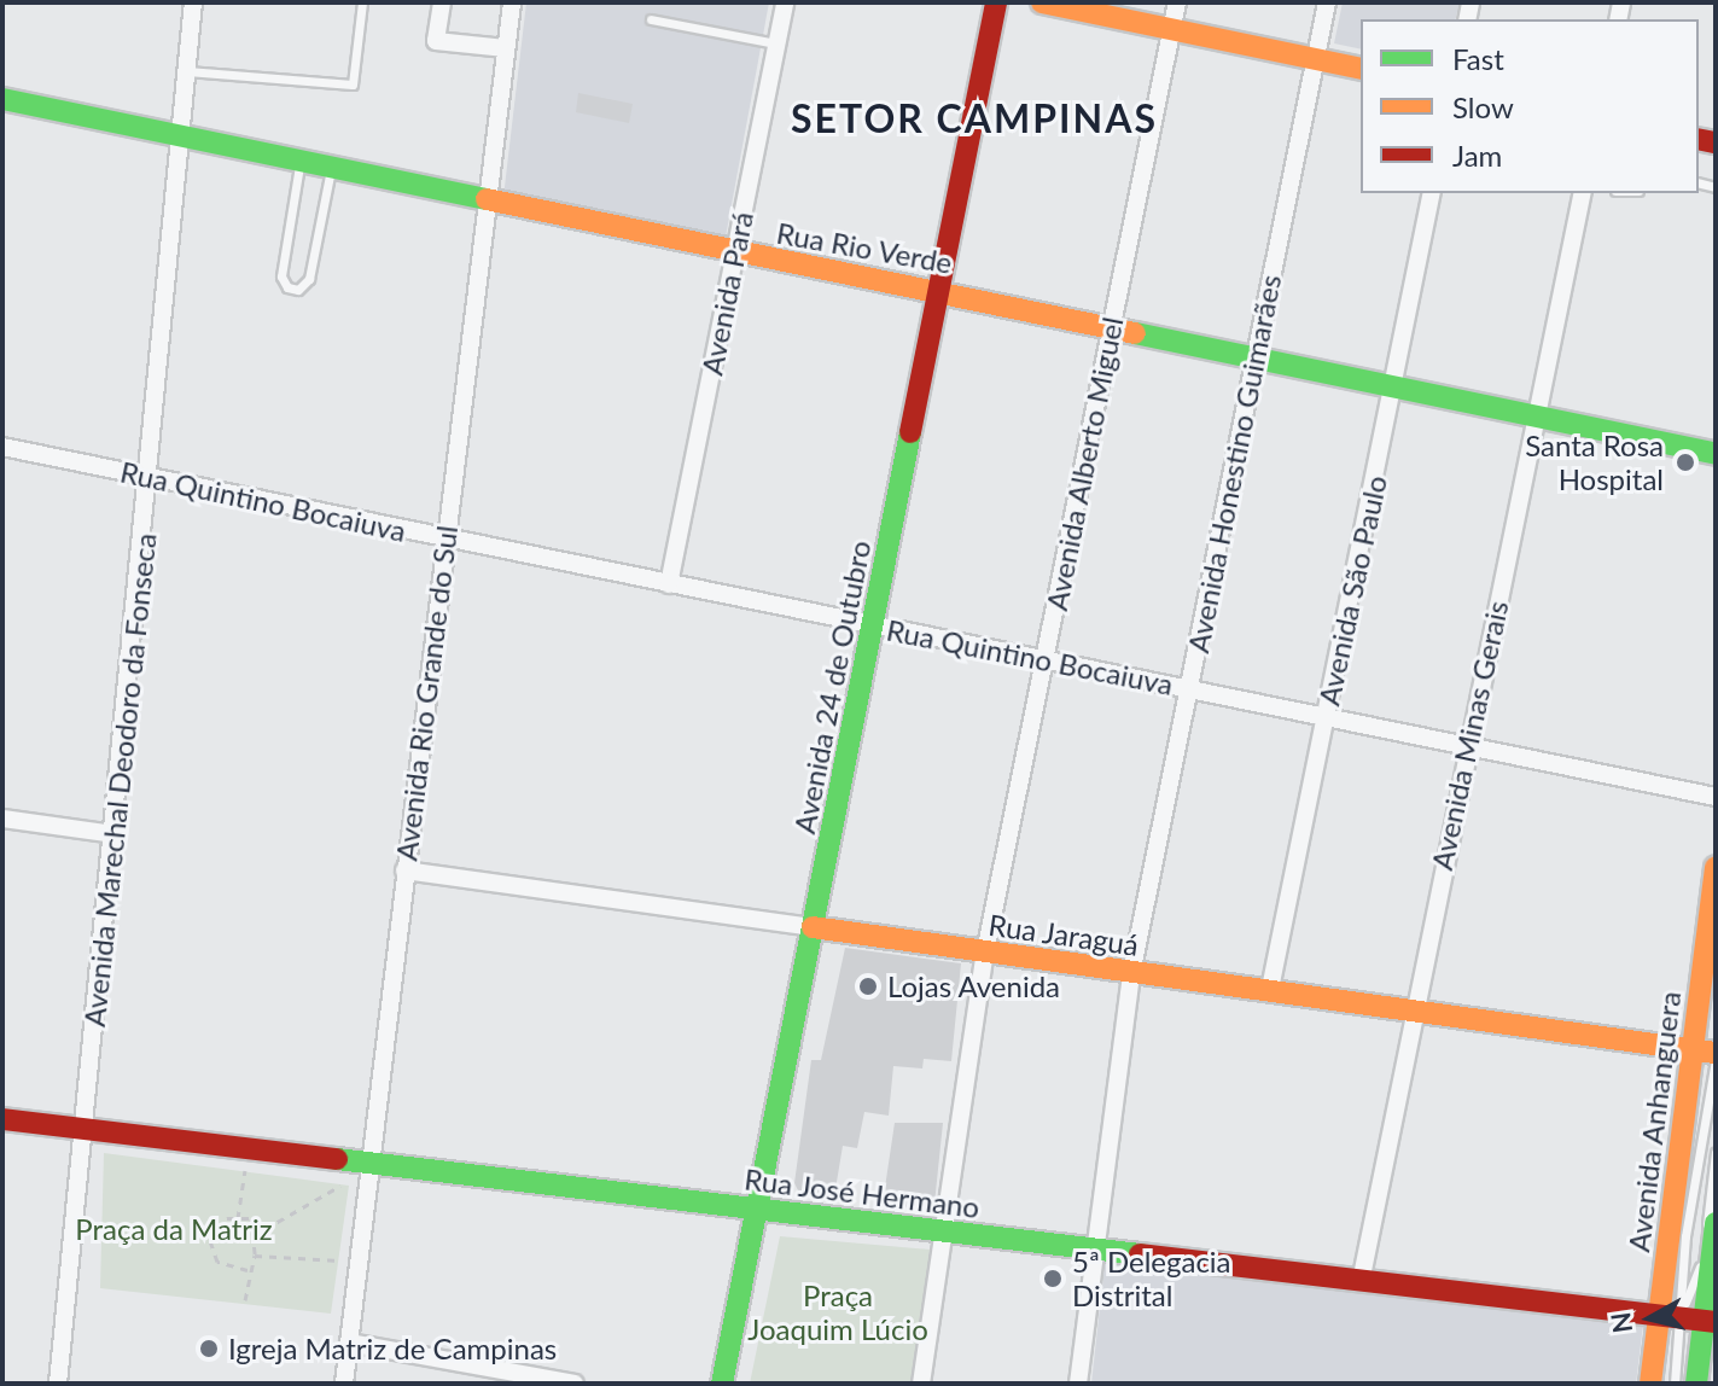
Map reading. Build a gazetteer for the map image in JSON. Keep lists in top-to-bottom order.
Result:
{
  "streets": {
    "street": [
      "Rua Rio Verde",
      "Avenida Pará",
      "Avenida Alberto Miguel",
      "Avenida Honestino Guimarães",
      "Rua Quintino Bocaiuva",
      "Avenida São Paulo",
      "Avenida 24 de Outubro",
      "Avenida Rio Grande do Sul",
      "Avenida Minas Gerais",
      "Avenida Marechal Deodoro da Fonseca",
      "Rua Jaraguá",
      "Avenida Anhanguera",
      "Rua José Hermano"
    ]
  },
  "crossings": [
    ["Rua Rio Verde", "Avenida Pará"],
    ["Rua Rio Verde", "Avenida Alberto Miguel"],
    ["Rua Rio Verde", "Avenida Honestino Guimarães"],
    ["Rua Rio Verde", "Avenida São Paulo"],
    ["Rua Rio Verde", "Avenida 24 de Outubro"],
    ["Rua Rio Verde", "Avenida Rio Grande do Sul"],
    ["Rua Rio Verde", "Avenida Minas Gerais"],
    ["Rua Rio Verde", "Avenida Marechal Deodoro da Fonseca"],
    ["Avenida Pará", "Rua Quintino Bocaiuva"],
    ["Avenida Alberto Miguel", "Rua Quintino Bocaiuva"],
    ["Avenida Alberto Miguel", "Rua Jaraguá"],
    ["Avenida Alberto Miguel", "Rua José Hermano"],
    ["Avenida Honestino Guimarães", "Rua Quintino Bocaiuva"],
    ["Avenida Honestino Guimarães", "Rua Jaraguá"],
    ["Avenida Honestino Guimarães", "Rua José Hermano"],
    ["Rua Quintino Bocaiuva", "Avenida São Paulo"],
    ["Rua Quintino Bocaiuva", "Avenida 24 de Outubro"],
    ["Rua Quintino Bocaiuva", "Avenida Rio Grande do Sul"],
    ["Rua Quintino Bocaiuva", "Avenida Minas Gerais"],
    ["Rua Quintino Bocaiuva", "Avenida Marechal Deodoro da Fonseca"],
    ["Avenida São Paulo", "Rua Jaraguá"],
    ["Avenida 24 de Outubro", "Rua Jaraguá"],
    ["Avenida 24 de Outubro", "Rua José Hermano"],
    ["Avenida Rio Grande do Sul", "Rua Jaraguá"],
    ["Avenida Rio Grande do Sul", "Rua José Hermano"],
    ["Avenida Minas Gerais", "Rua Jaraguá"],
    ["Avenida Minas Gerais", "Rua José Hermano"],
    ["Avenida Marechal Deodoro da Fonseca", "Rua José Hermano"],
    ["Rua Jaraguá", "Avenida Anhanguera"],
    ["Avenida Anhanguera", "Rua José Hermano"]
  ],
  "districts": ["SETOR CAMPINAS"],
  "parks": ["Praça da Matriz", "Praça Joaquim Lúcio"],
  "places": [
    "Santa Rosa Hospital",
    "Lojas Avenida",
    "5ª Delegacia Distrital",
    "Igreja Matriz de Campinas"
  ],
  "legend": ["Fast", "Slow", "Jam"],
  "north": "left"
}
